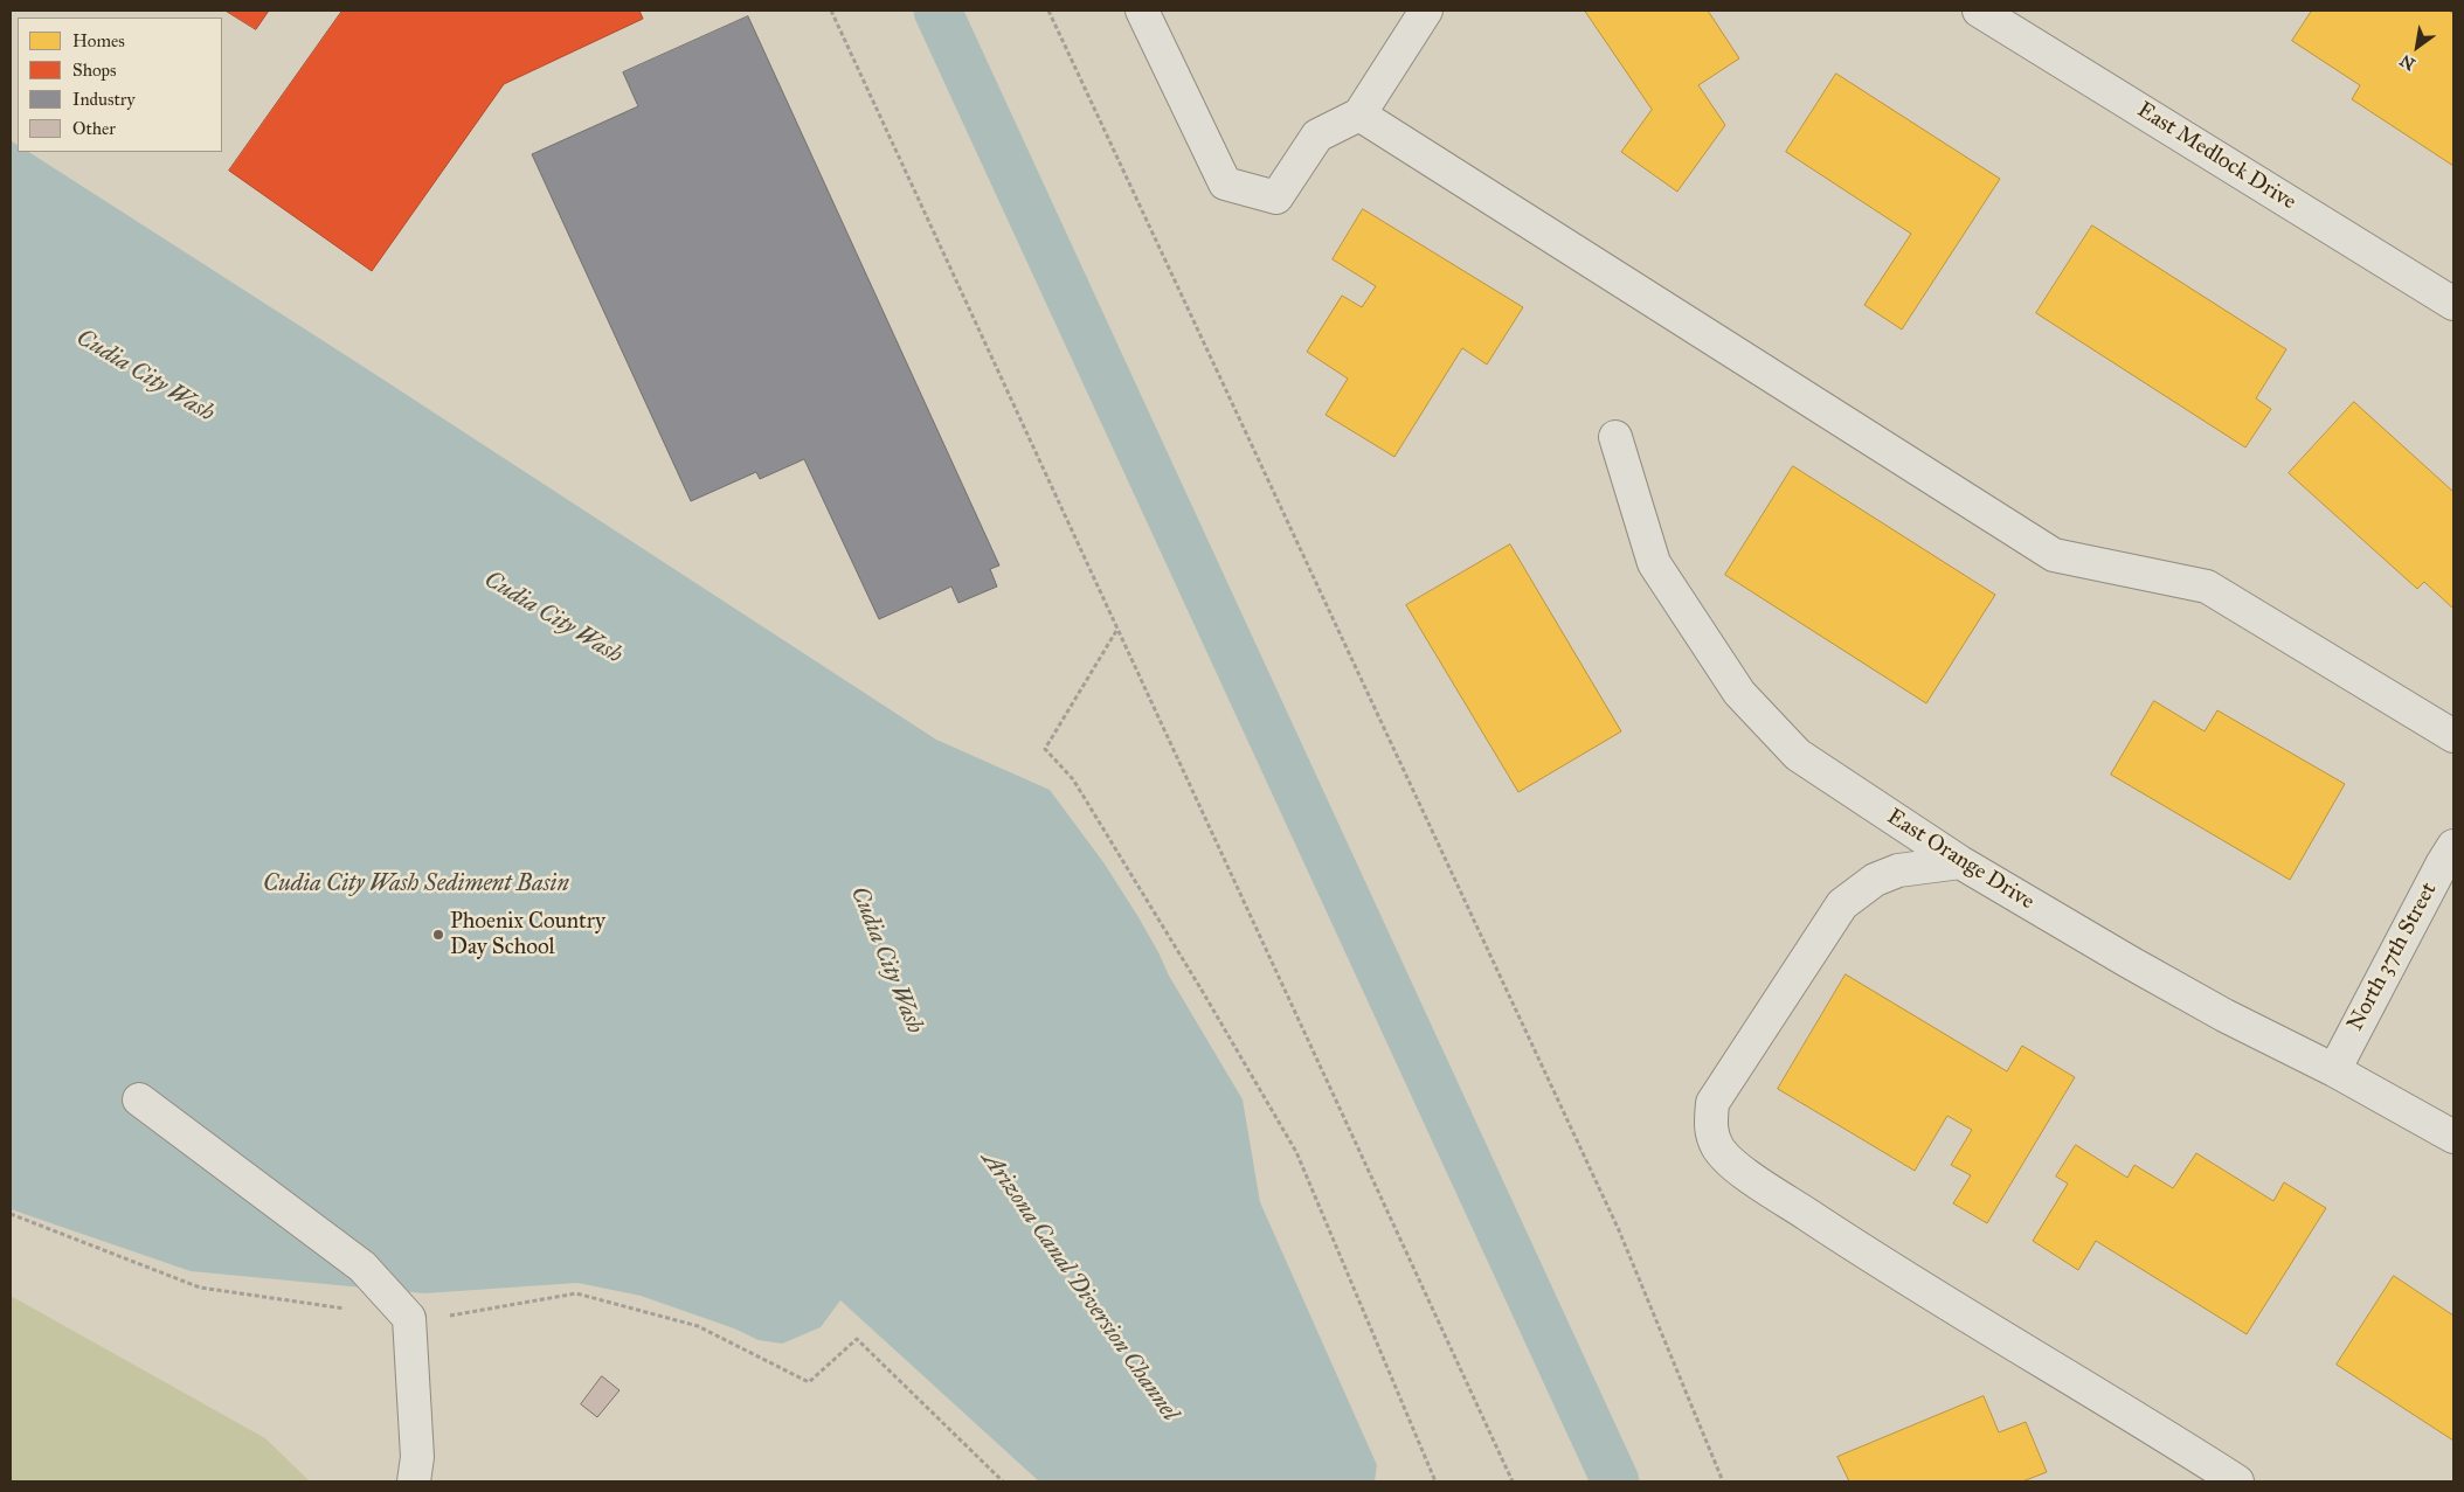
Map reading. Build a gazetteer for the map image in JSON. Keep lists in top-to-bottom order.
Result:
{
  "streets": {
    "street": ["East Medlock Drive", "East Orange Drive", "North 37th Street"]
  },
  "crossings": [
    ["East Orange Drive", "North 37th Street"]
  ],
  "water": ["Cudia City Wash", "Cudia City Wash Sediment Basin", "Arizona Canal Diversion Channel"],
  "places": ["Phoenix Country Day School"],
  "legend": [
    "Homes",
    "Shops",
    "Industry",
    "Other"
  ],
  "north": "bottom left"
}
